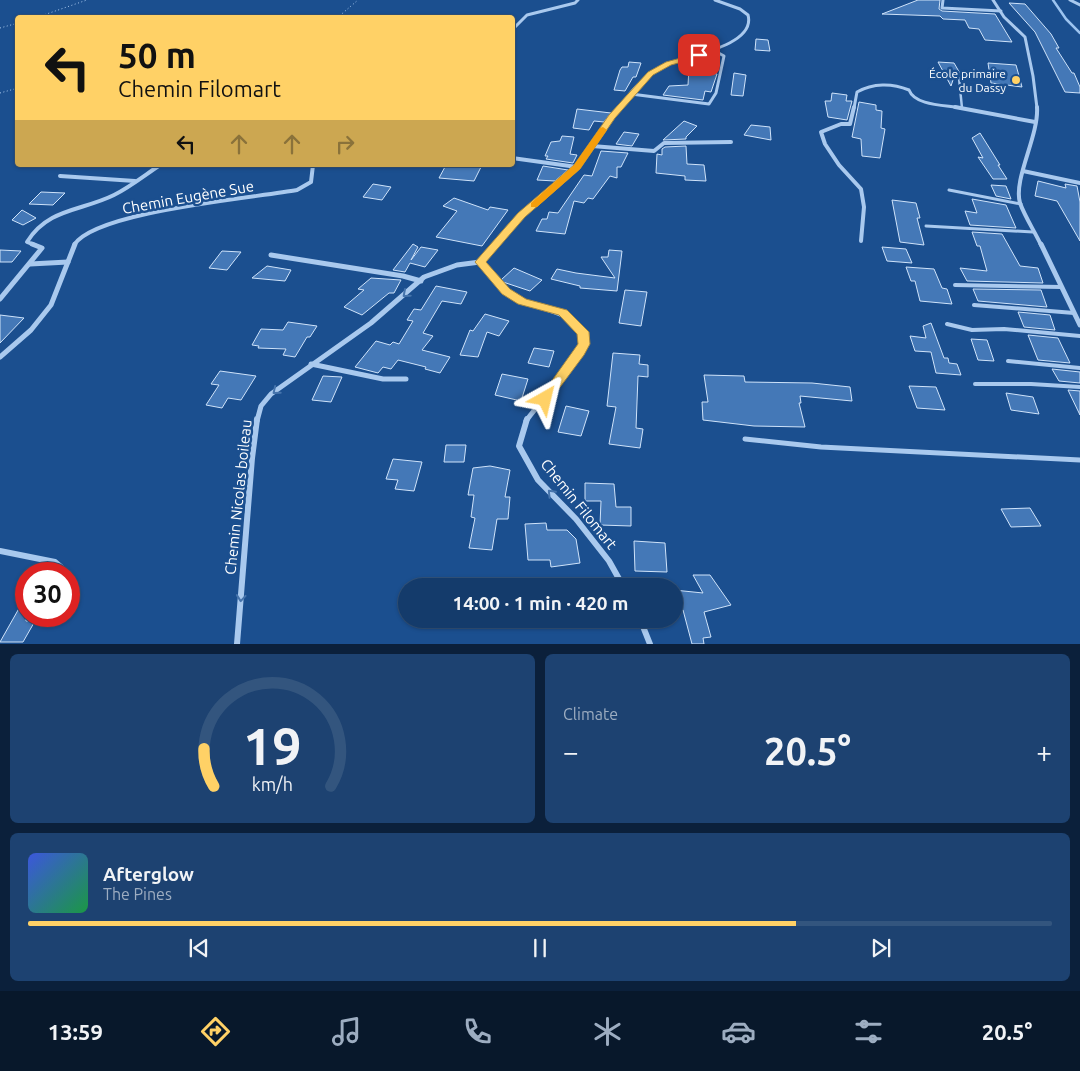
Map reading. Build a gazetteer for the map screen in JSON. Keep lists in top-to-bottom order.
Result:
{
  "streets": {
    "street": ["Chemin Eugène Sue", "Chemin Nicolas boileau", "Chemin Filomart"]
  },
  "crossings": [
    ["Chemin Nicolas boileau", "Chemin Filomart"]
  ],
  "one_way": ["Chemin Nicolas boileau", "Chemin Filomart"],
  "places": ["École primaire du Dassy"],
  "page": {
    "turn": ["50 m", "Chemin Filomart"],
    "limit": "30",
    "trip": "14:00 · 1 min · 420 m",
    "tile": "Climate",
    "heat": ["−", "20.5°", "+"],
    "song": ["Afterglow", "The Pines"],
    "tabs": ["13:59", "20.5°"],
    "gauge": ["19", "km/h"]
  }
}
